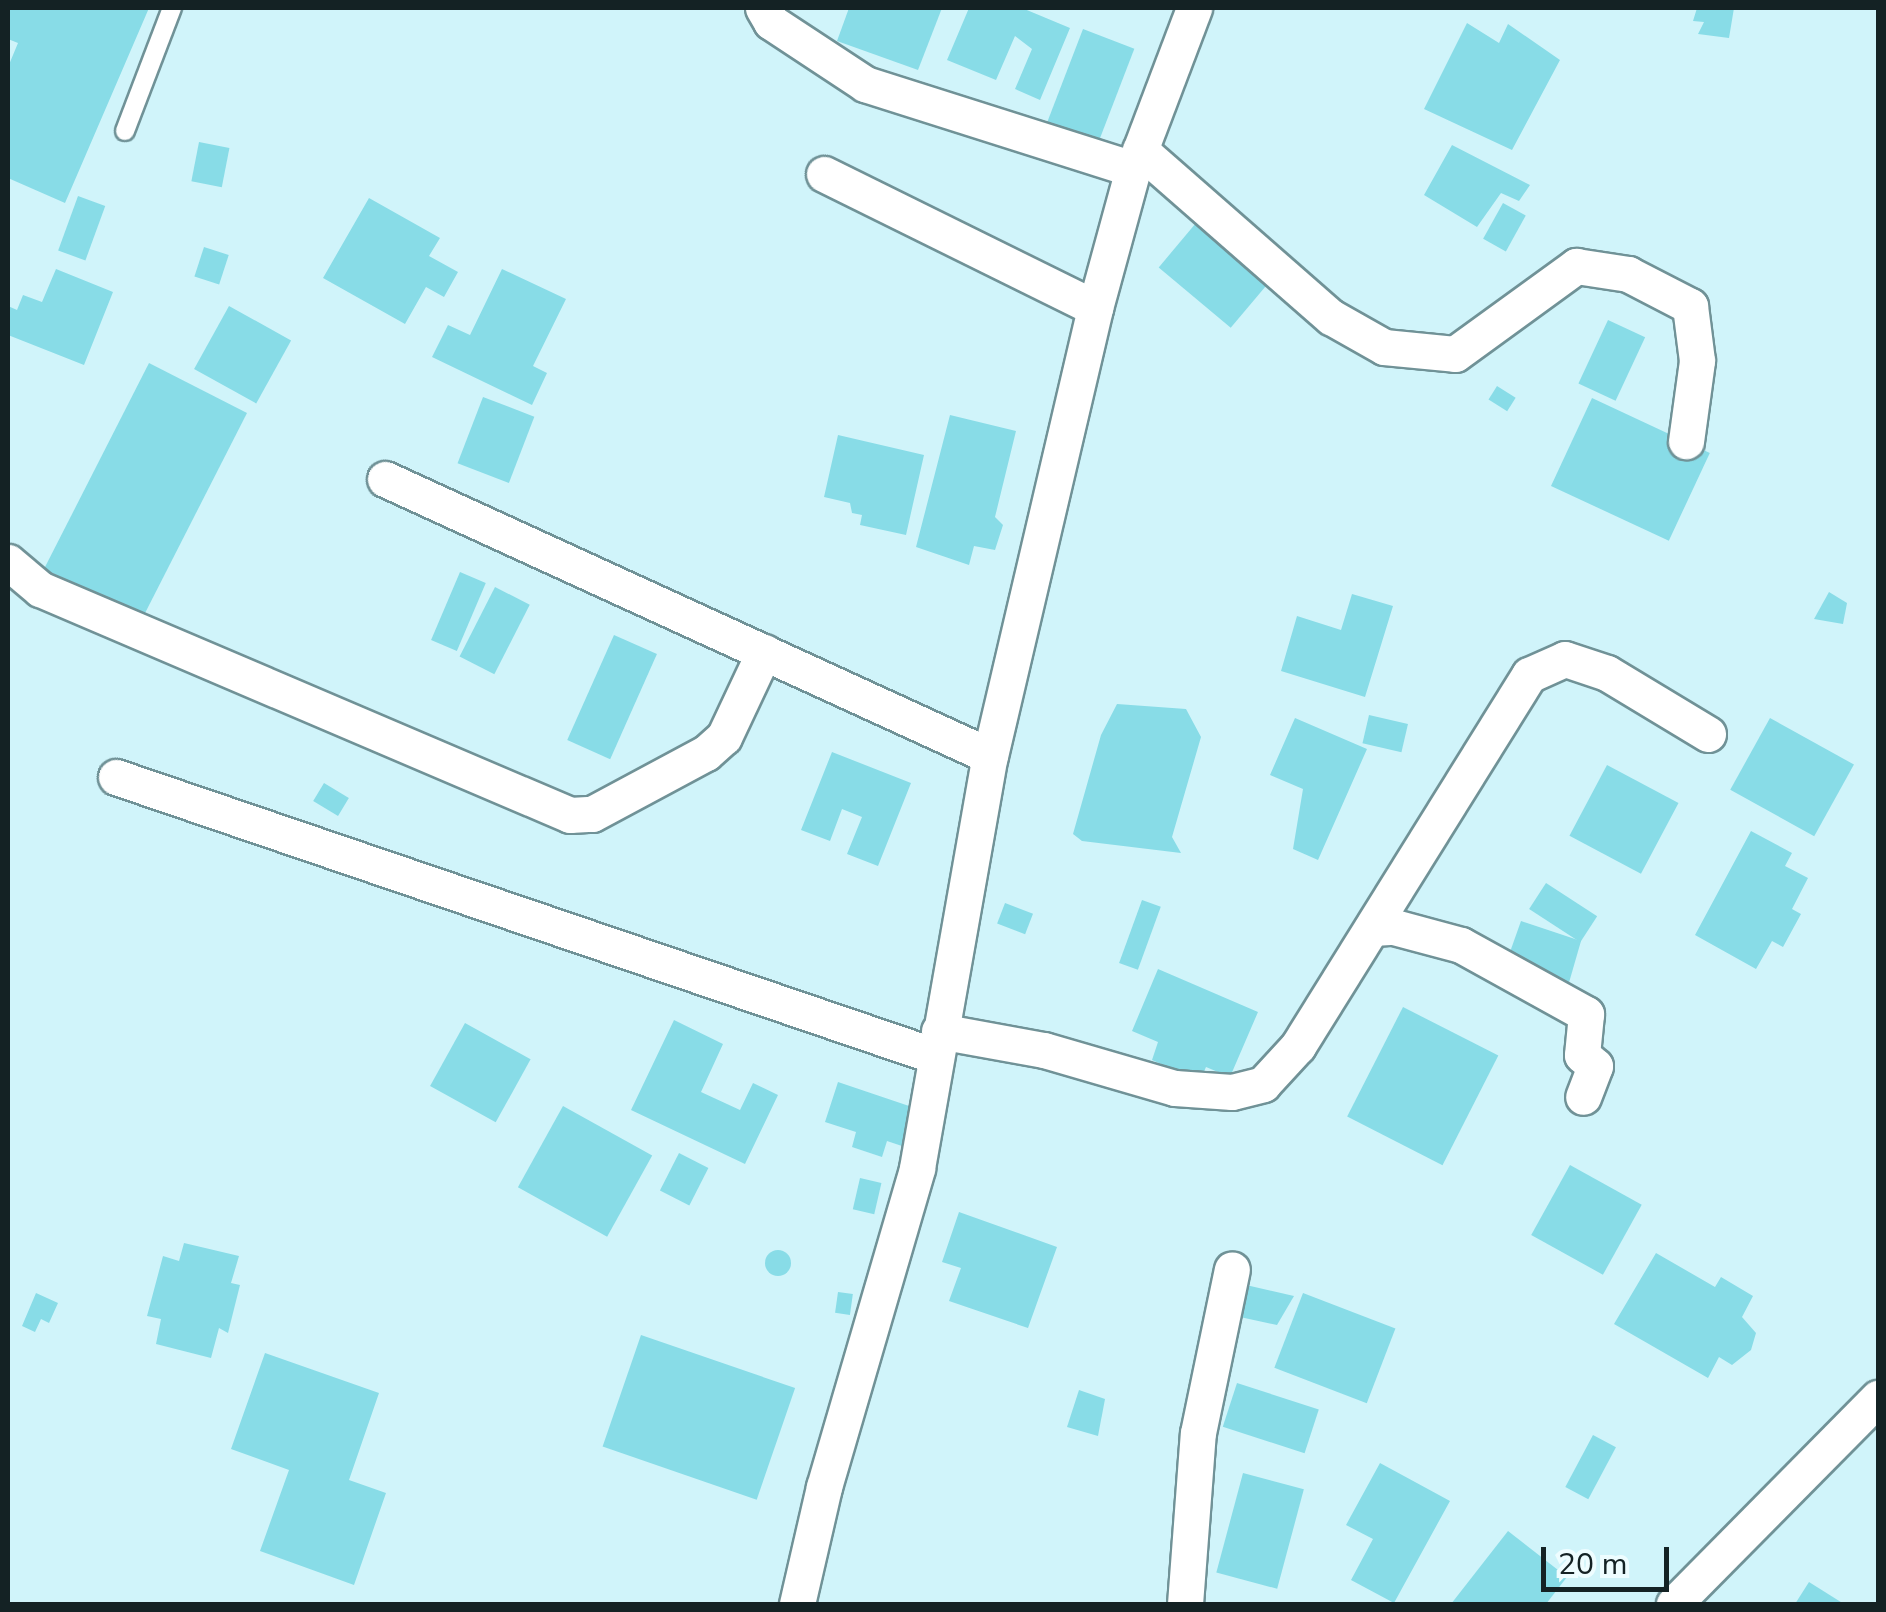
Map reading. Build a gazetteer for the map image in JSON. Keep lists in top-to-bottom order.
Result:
{
  "scale_bar": "20 m"
}
